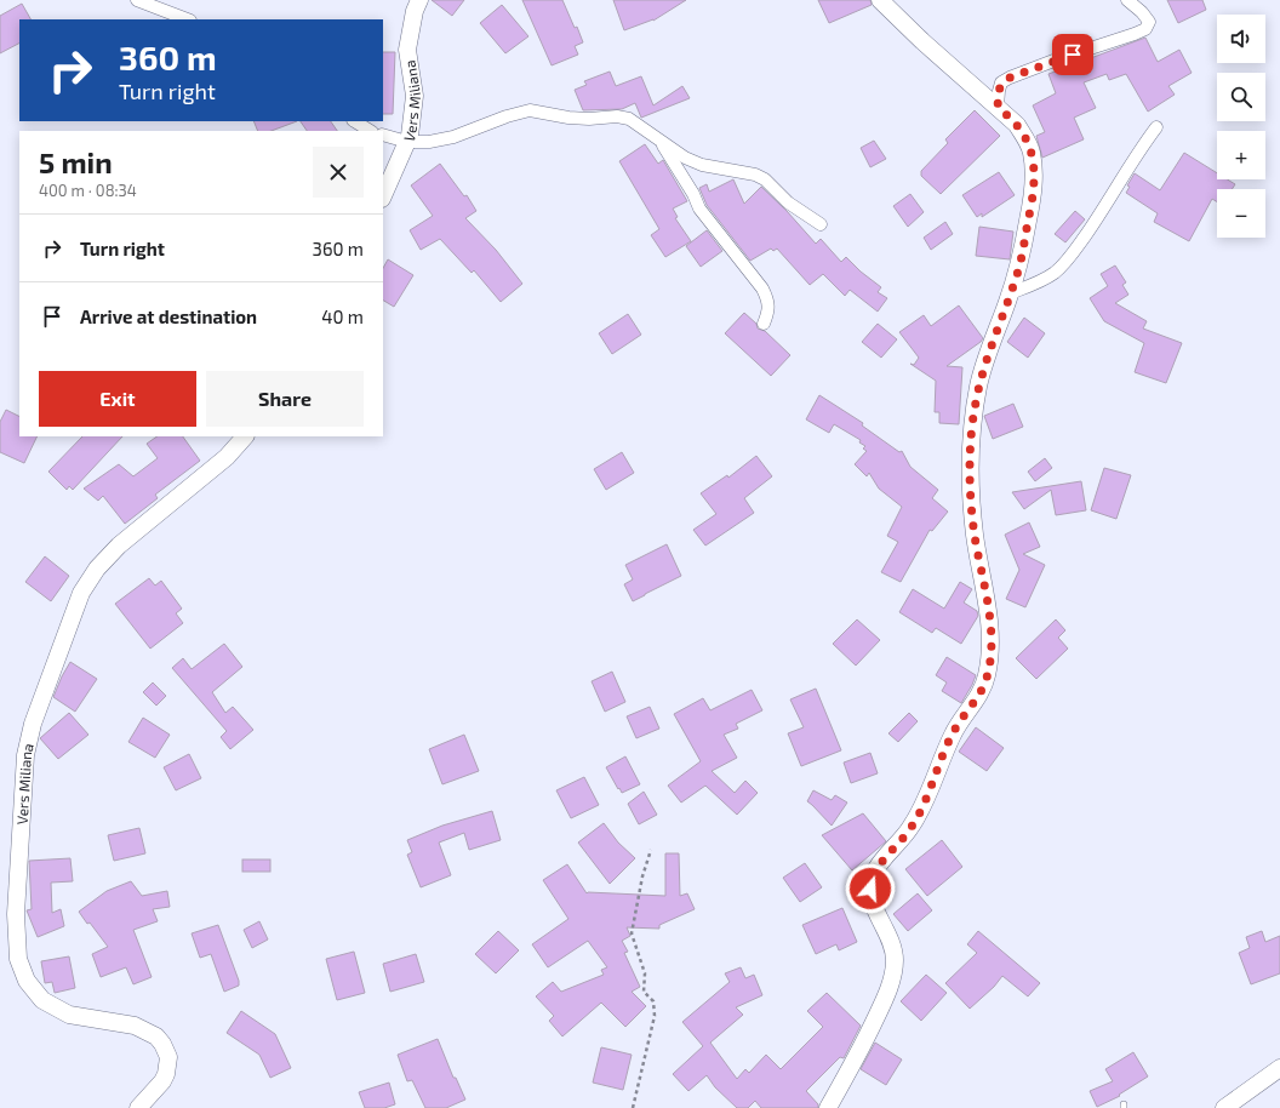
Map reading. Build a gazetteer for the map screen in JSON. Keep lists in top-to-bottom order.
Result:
{
  "streets": {
    "main road": ["Vers Miliana"]
  },
  "page": {
    "map_buttons": ["+", "−"],
    "turn": ["360 m", "Turn right"],
    "heading": ["5 min", "400 m · 08:34"],
    "list": [
      {
        "name": "Turn right",
        "value": "360 m"
      },
      {
        "name": "Arrive at destination",
        "value": "40 m"
      }
    ],
    "buttons": ["Exit", "Share"]
  }
}
